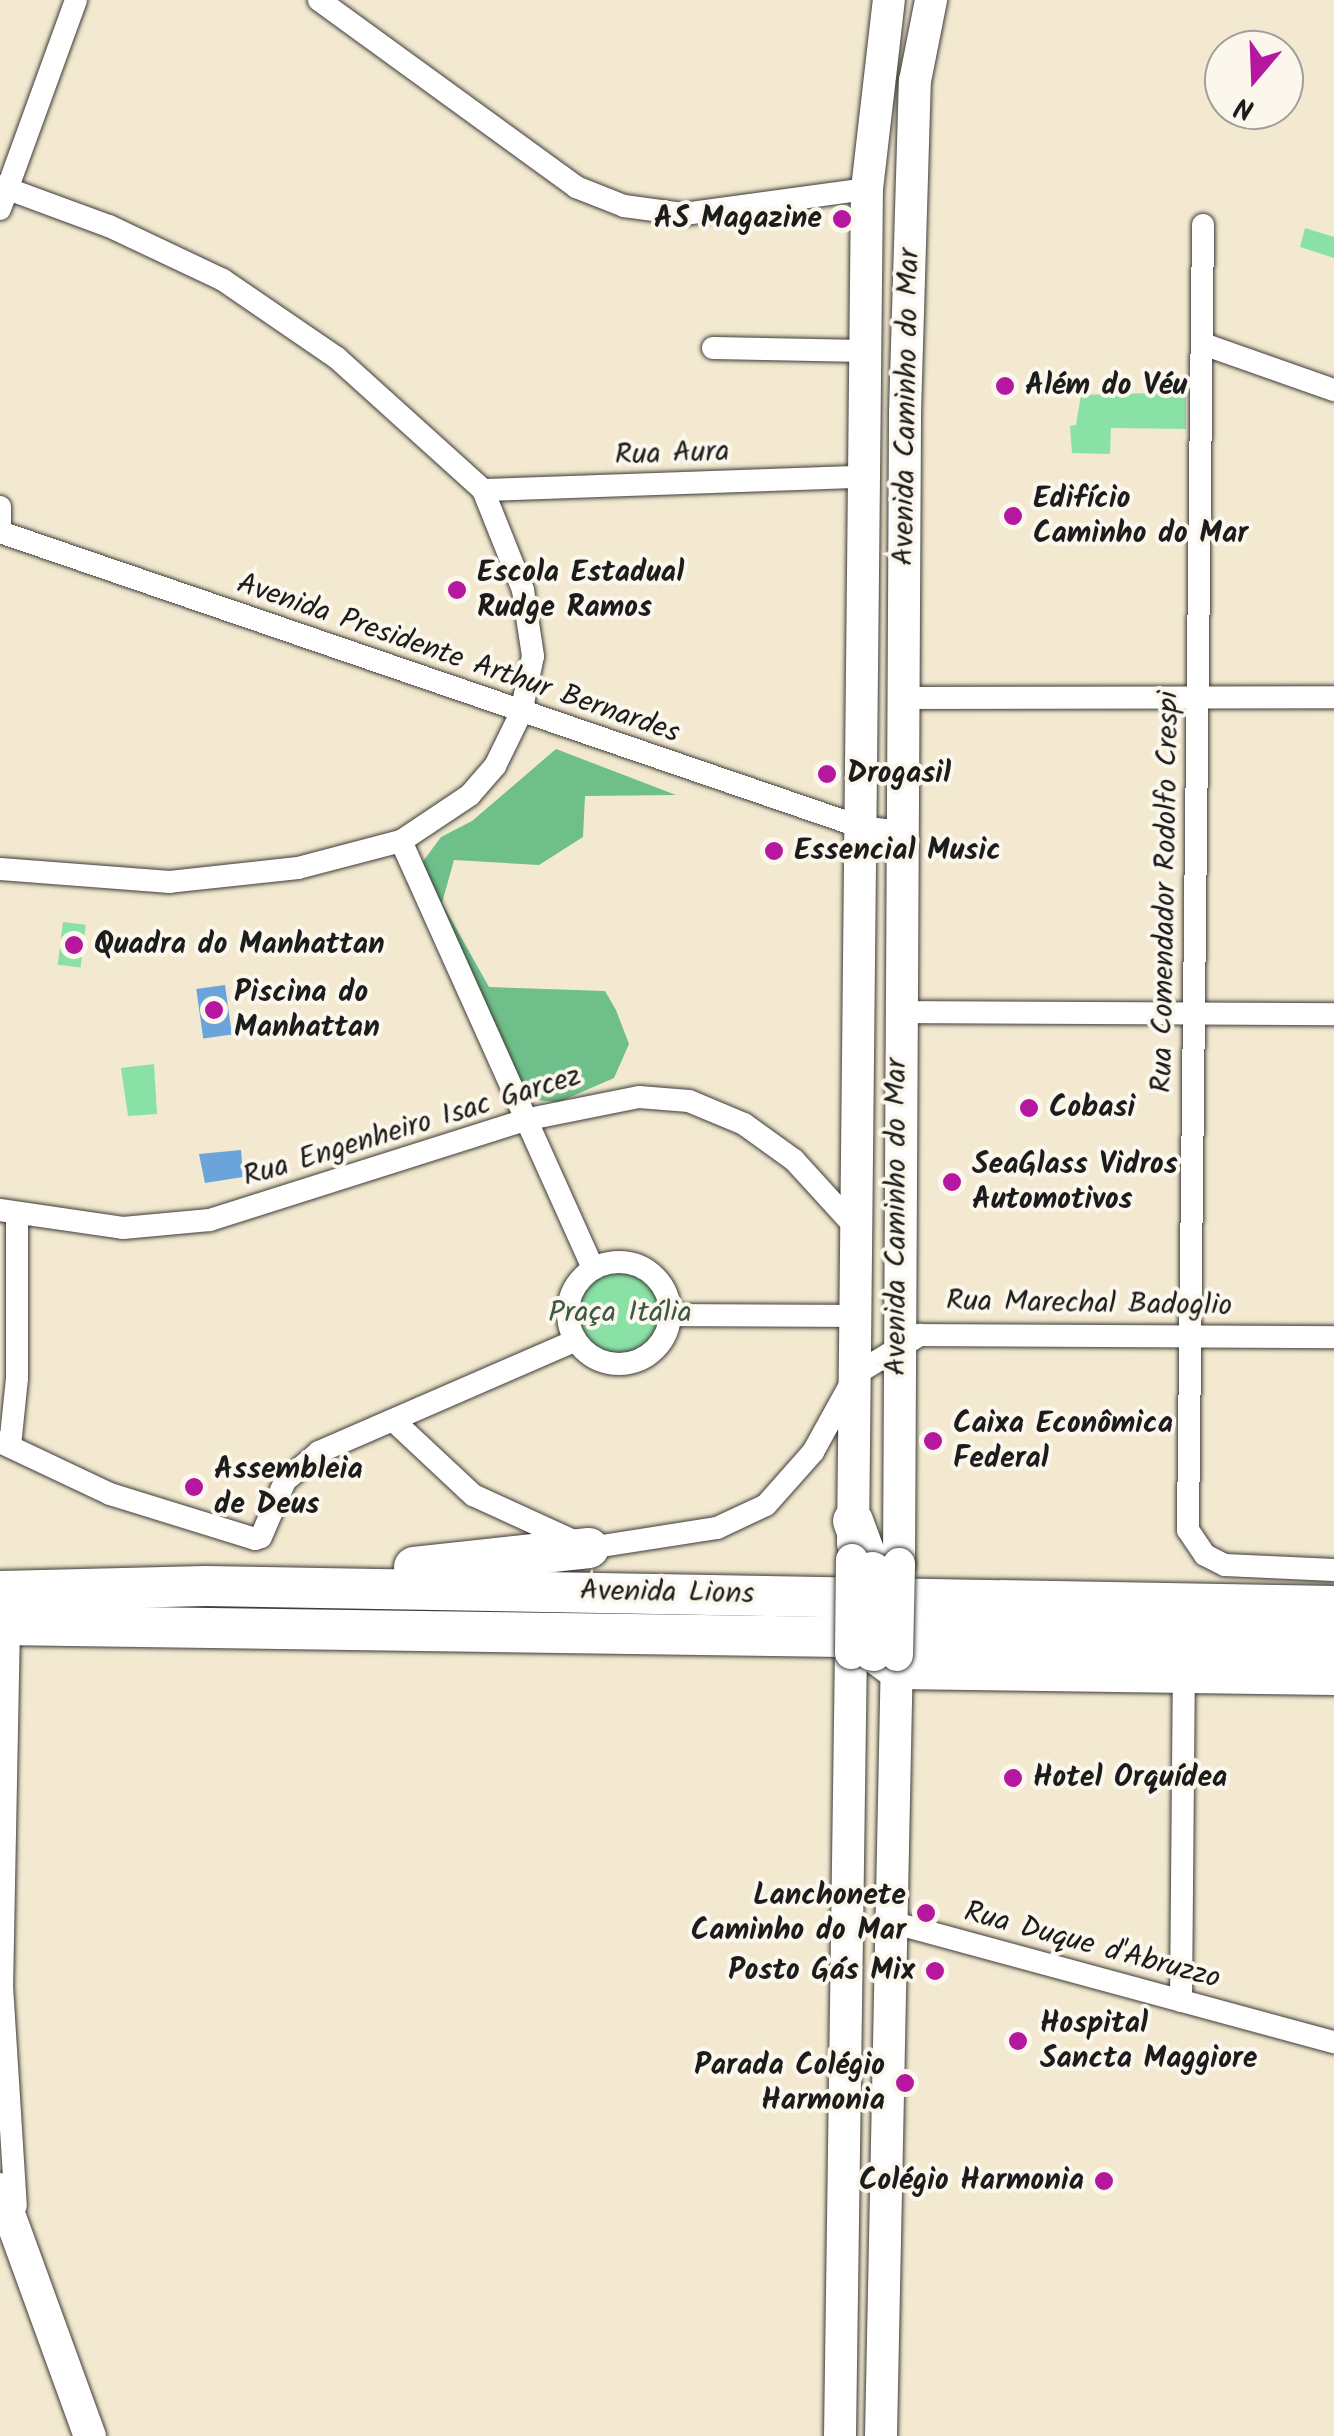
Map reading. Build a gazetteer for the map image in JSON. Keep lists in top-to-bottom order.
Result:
{
  "streets": {
    "highway": ["Avenida Lions"],
    "main road": ["Avenida Caminho do Mar"],
    "street": [
      "Rua Aura",
      "Avenida Presidente Arthur Bernardes",
      "Rua Comendador Rodolfo Crespi",
      "Rua Engenheiro Isac Garcez",
      "Rua Marechal Badoglio",
      "Rua Duque d'Abruzzo"
    ]
  },
  "crossings": [
    ["Avenida Caminho do Mar", "Rua Aura"],
    ["Avenida Caminho do Mar", "Avenida Presidente Arthur Bernardes"],
    ["Avenida Caminho do Mar", "Rua Engenheiro Isac Garcez"],
    ["Avenida Caminho do Mar", "Rua Marechal Badoglio"],
    ["Rua Comendador Rodolfo Crespi", "Rua Marechal Badoglio"]
  ],
  "parks": ["Praça Itália"],
  "places": [
    "AS Magazine",
    "Além do Véu",
    "Edifício Caminho do Mar",
    "Escola Estadual Rudge Ramos",
    "Drogasil",
    "Essencial Music",
    "Quadra do Manhattan",
    "Piscina do Manhattan",
    "Cobasi",
    "SeaGlass Vidros Automotivos",
    "Caixa Econômica Federal",
    "Assembleia de Deus",
    "Hotel Orquídea",
    "Lanchonete Caminho do Mar",
    "Posto Gás Mix",
    "Hospital Sancta Maggiore",
    "Parada Colégio Harmonia",
    "Colégio Harmonia"
  ],
  "north": "bottom"
}
